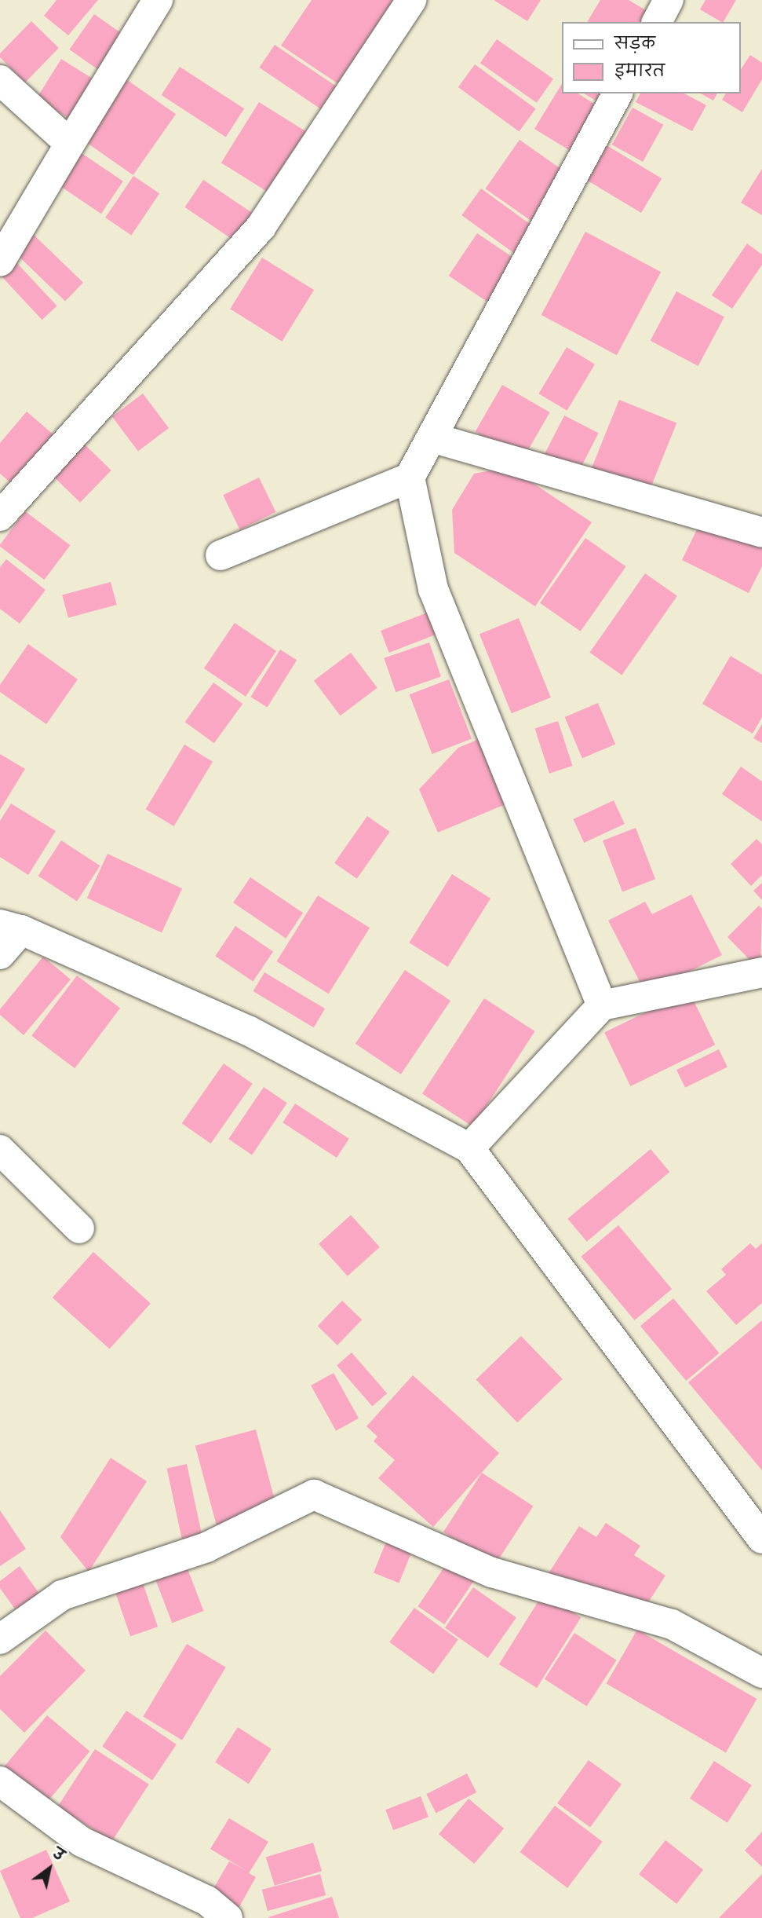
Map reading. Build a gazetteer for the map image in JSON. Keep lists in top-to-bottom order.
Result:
{
  "legend": ["सड़क", "इमारत"],
  "north": "top right"
}
